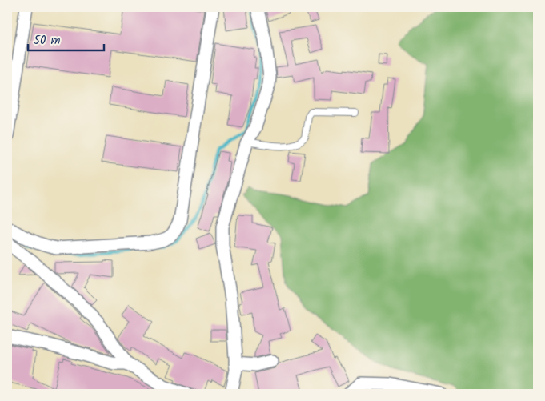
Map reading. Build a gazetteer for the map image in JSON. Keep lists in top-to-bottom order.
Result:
{
  "scale_bar": "50 m"
}
